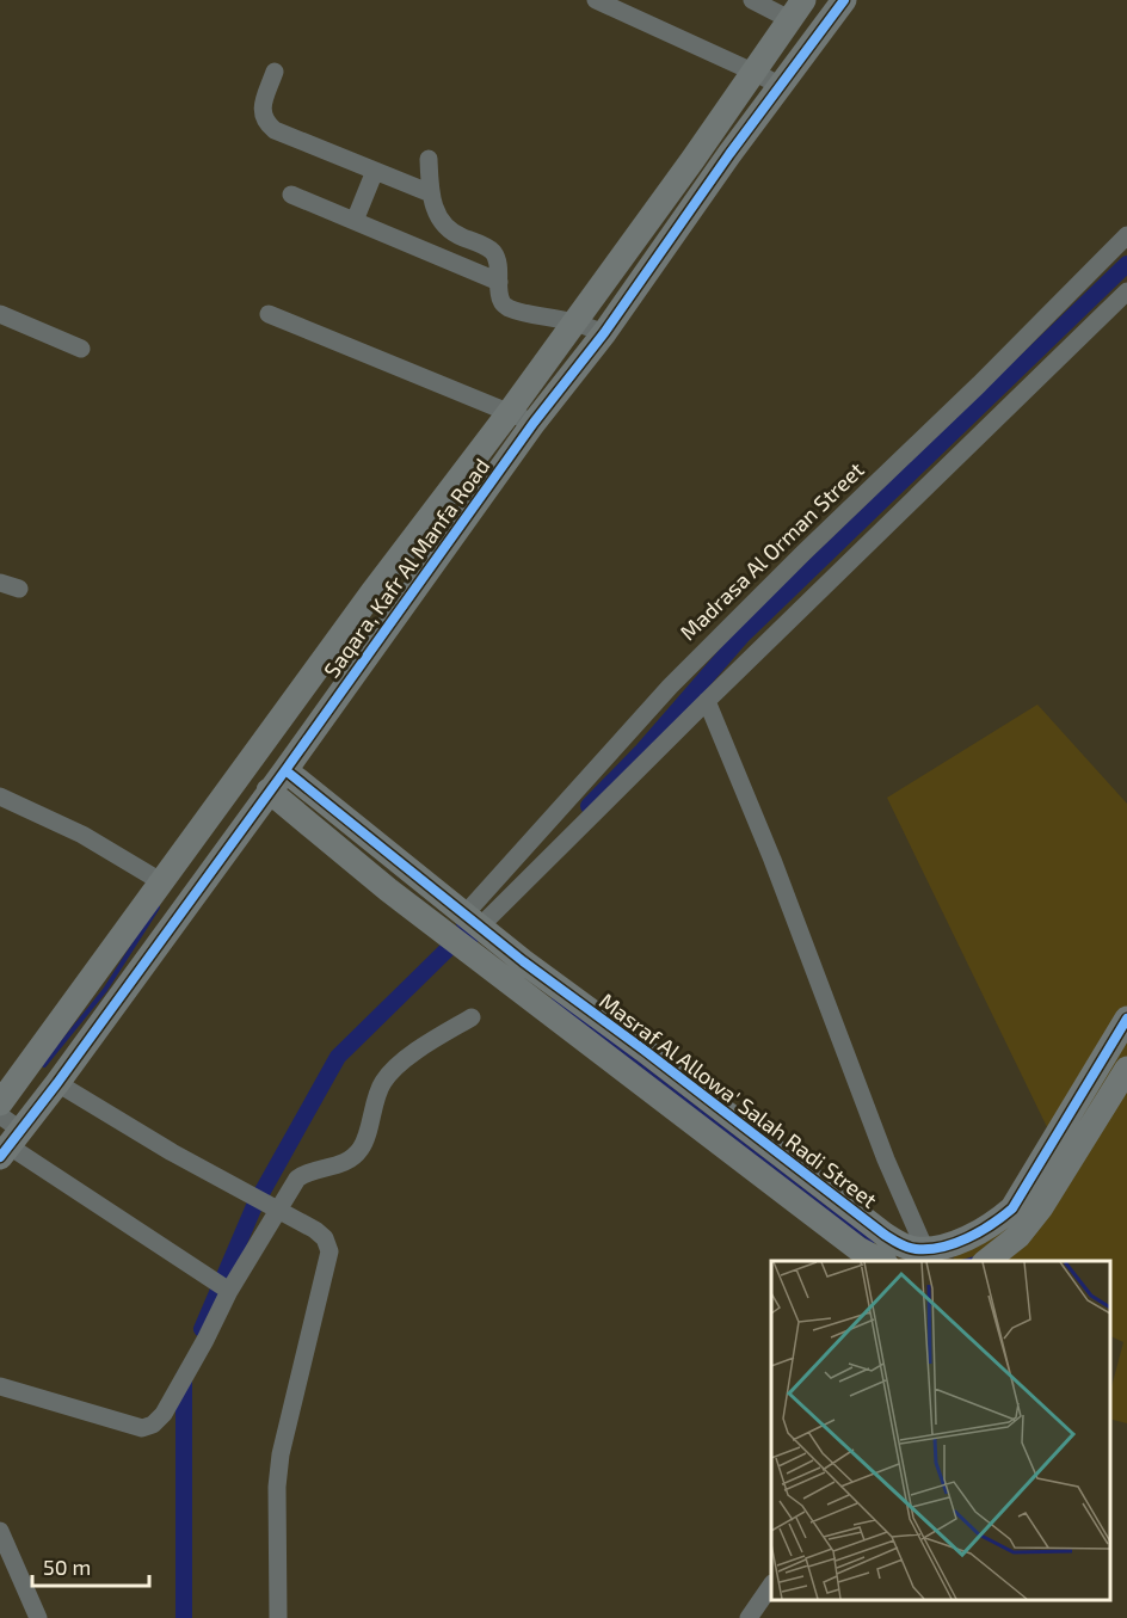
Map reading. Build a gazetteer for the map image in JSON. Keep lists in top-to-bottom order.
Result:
{
  "streets": {
    "street": ["Madrasa Al Orman Street", "Saqara, Kafr Al Manfa Road", "Masraf Al Allowa' Salah Radi Street"]
  },
  "crossings": [
    ["Madrasa Al Orman Street", "Masraf Al Allowa' Salah Radi Street"],
    ["Saqara, Kafr Al Manfa Road", "Masraf Al Allowa' Salah Radi Street"]
  ],
  "scale_bar": "50 m"
}
